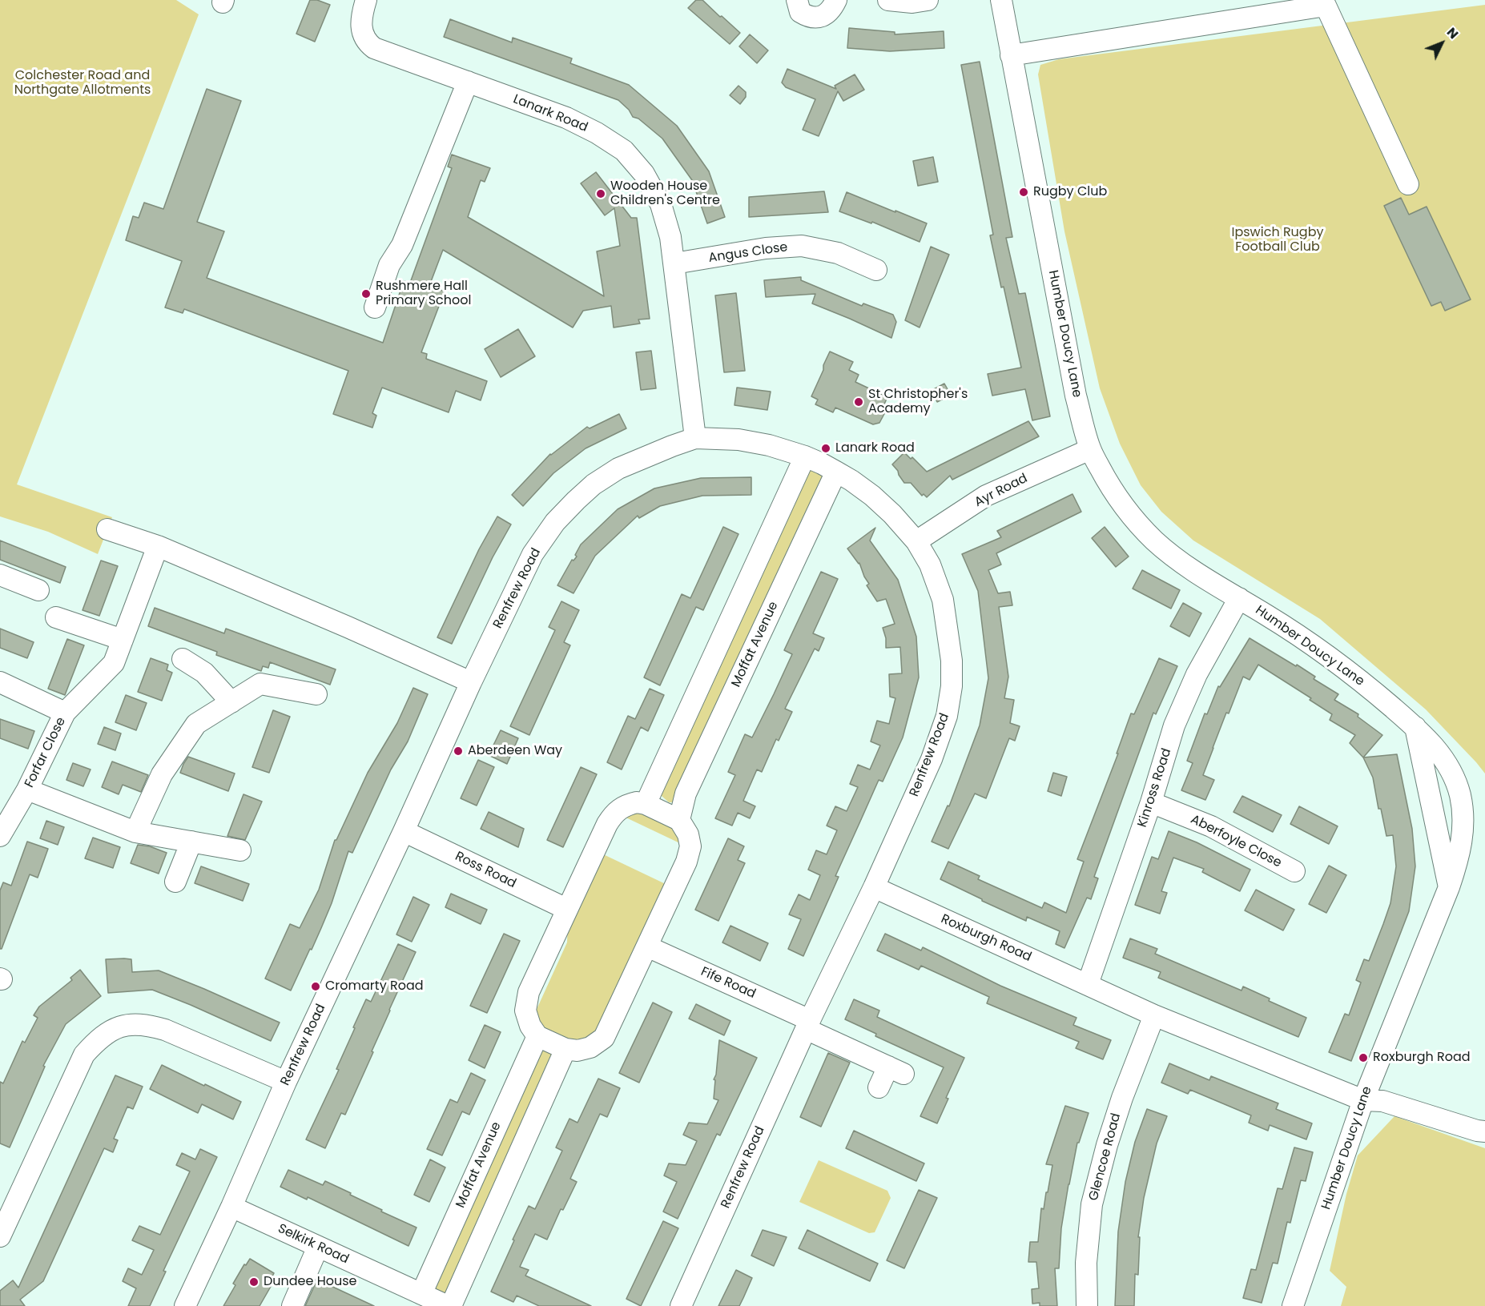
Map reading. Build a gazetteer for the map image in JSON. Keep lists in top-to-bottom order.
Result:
{
  "streets": {
    "street": [
      "Lanark Road",
      "Angus Close",
      "Humber Doucy Lane",
      "Ayr Road",
      "Renfrew Road",
      "Moffat Avenue",
      "Forfar Close",
      "Kinross Road",
      "Aberfoyle Close",
      "Ross Road",
      "Roxburgh Road",
      "Fife Road",
      "Glencoe Road",
      "Selkirk Road"
    ]
  },
  "crossings": [
    ["Lanark Road", "Angus Close"],
    ["Lanark Road", "Renfrew Road"],
    ["Humber Doucy Lane", "Ayr Road"],
    ["Humber Doucy Lane", "Kinross Road"],
    ["Humber Doucy Lane", "Roxburgh Road"],
    ["Ayr Road", "Renfrew Road"],
    ["Renfrew Road", "Moffat Avenue"],
    ["Renfrew Road", "Ross Road"],
    ["Renfrew Road", "Roxburgh Road"],
    ["Renfrew Road", "Fife Road"],
    ["Renfrew Road", "Selkirk Road"],
    ["Moffat Avenue", "Selkirk Road"],
    ["Kinross Road", "Aberfoyle Close"],
    ["Kinross Road", "Roxburgh Road"],
    ["Roxburgh Road", "Glencoe Road"]
  ],
  "parks": ["Colchester Road and Northgate Allotments", "Ipswich Rugby Football Club"],
  "places": [
    "Rugby Club",
    "Wooden House Children's Centre",
    "Rushmere Hall Primary School",
    "St Christopher's Academy",
    "Lanark Road",
    "Aberdeen Way",
    "Cromarty Road",
    "Roxburgh Road",
    "Dundee House"
  ],
  "north": "top right"
}
